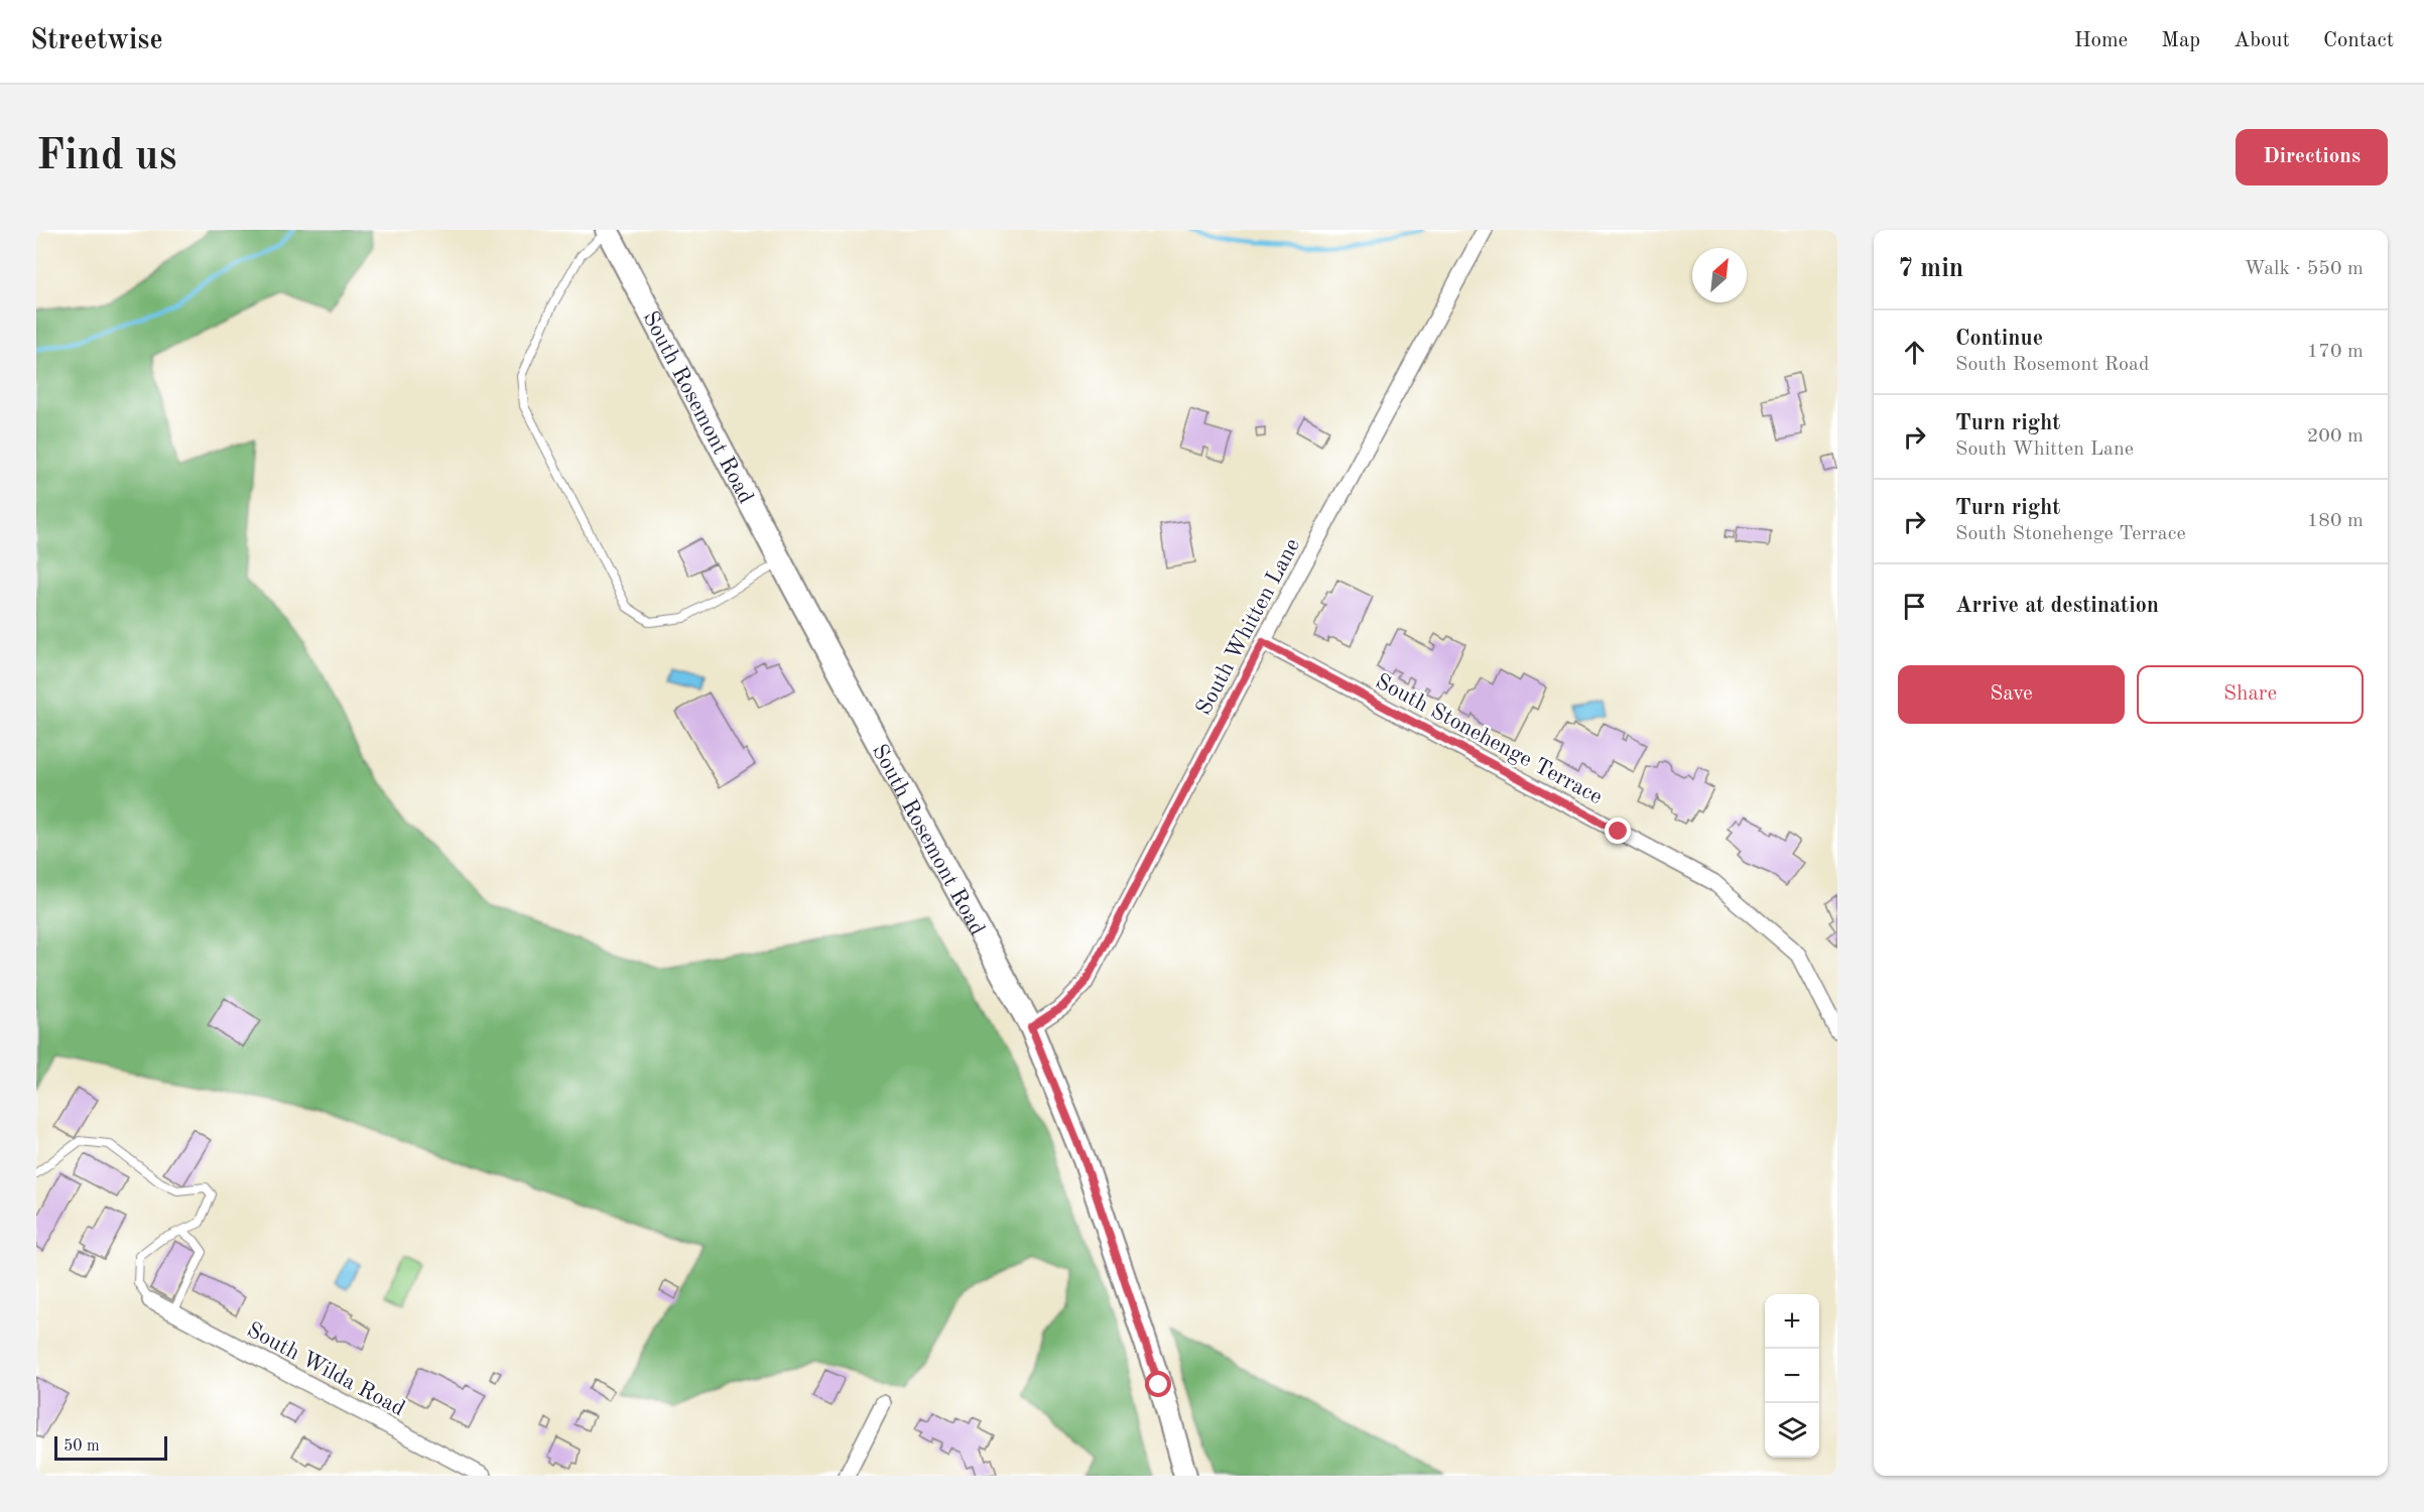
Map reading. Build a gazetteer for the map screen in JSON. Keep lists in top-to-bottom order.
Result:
{
  "streets": {
    "main road": ["South Rosemont Road"],
    "street": ["South Whitten Lane", "South Stonehenge Terrace", "South Wilda Road"]
  },
  "crossings": [
    ["South Rosemont Road", "South Whitten Lane"],
    ["South Whitten Lane", "South Stonehenge Terrace"]
  ],
  "scale_bar": "50 m",
  "north": "top right",
  "page": {
    "header": "Streetwise",
    "nav": [
      "Home",
      "Map",
      "About",
      "Contact"
    ],
    "buttons": [
      "Directions",
      ["Save", "Share"]
    ],
    "title": "Find us",
    "heading": ["7 min", "Walk · 550 m"],
    "list": [
      ["Continue", "South Rosemont Road", "170 m"],
      ["Turn right", "South Whitten Lane", "200 m"],
      ["Turn right", "South Stonehenge Terrace", "180 m"],
      "Arrive at destination"
    ],
    "map_buttons": ["+", "−"],
    "scale": "50 m"
  }
}
